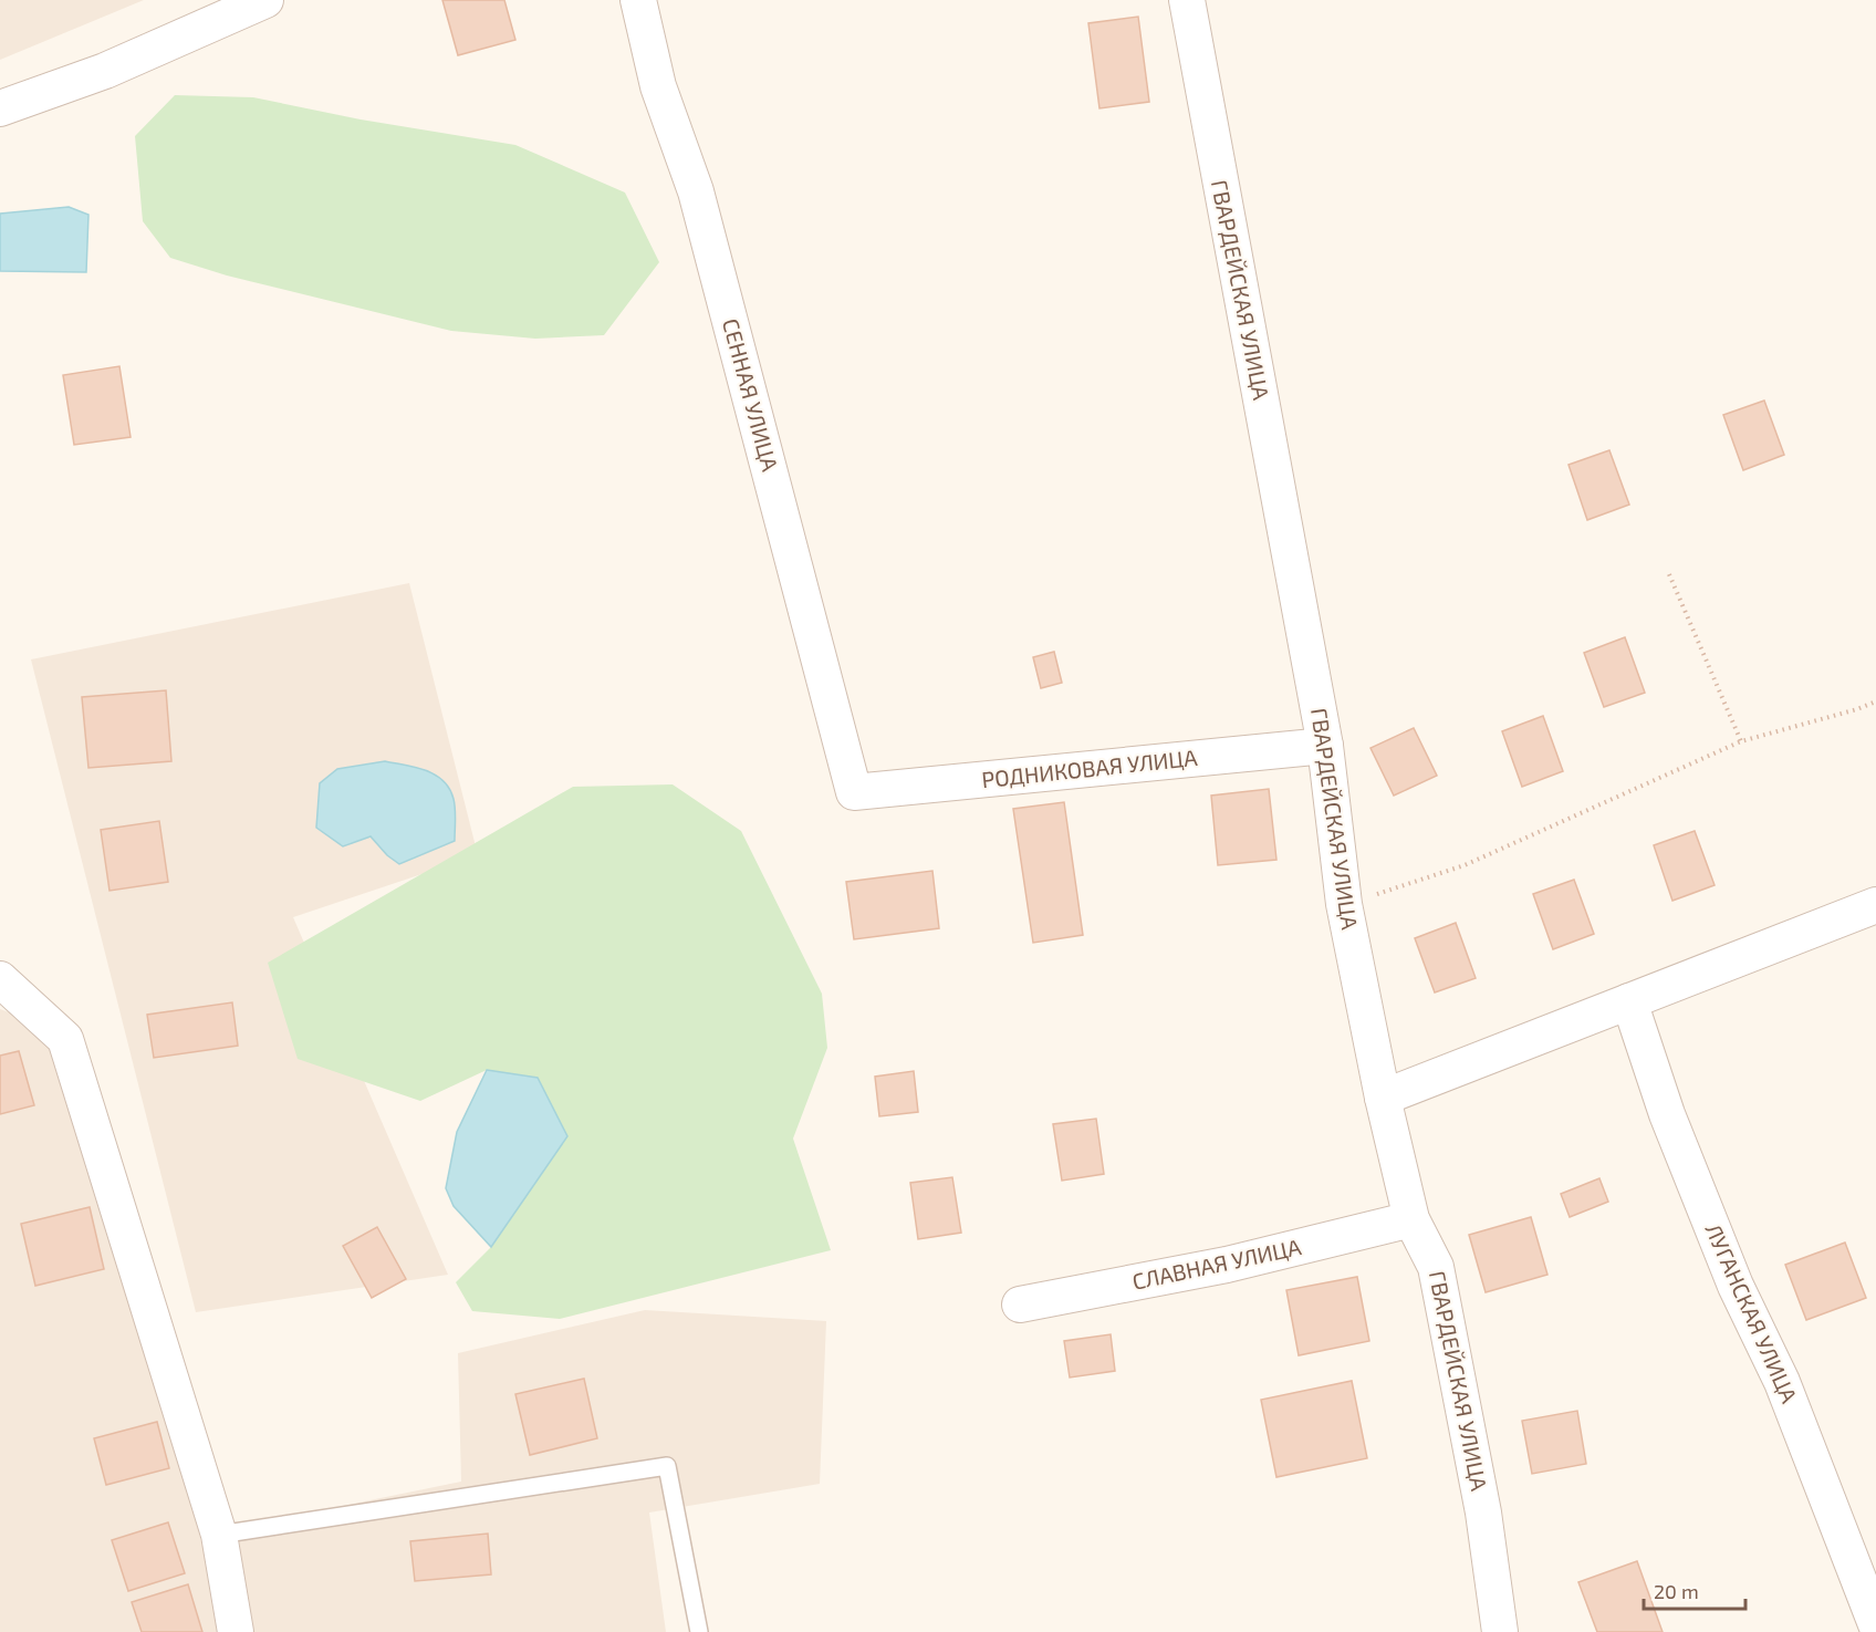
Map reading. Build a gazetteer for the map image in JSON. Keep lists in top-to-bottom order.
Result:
{
  "streets": {
    "street": [
      "ГВАРДЕЙСКАЯ УЛИЦА",
      "СЕННАЯ УЛИЦА",
      "РОДНИКОВАЯ УЛИЦА",
      "СЛАВНАЯ УЛИЦА",
      "ЛУГАНСКАЯ УЛИЦА"
    ]
  },
  "crossings": [
    ["ГВАРДЕЙСКАЯ УЛИЦА", "РОДНИКОВАЯ УЛИЦА"],
    ["ГВАРДЕЙСКАЯ УЛИЦА", "СЛАВНАЯ УЛИЦА"],
    ["СЕННАЯ УЛИЦА", "РОДНИКОВАЯ УЛИЦА"]
  ],
  "scale_bar": "20 m"
}
